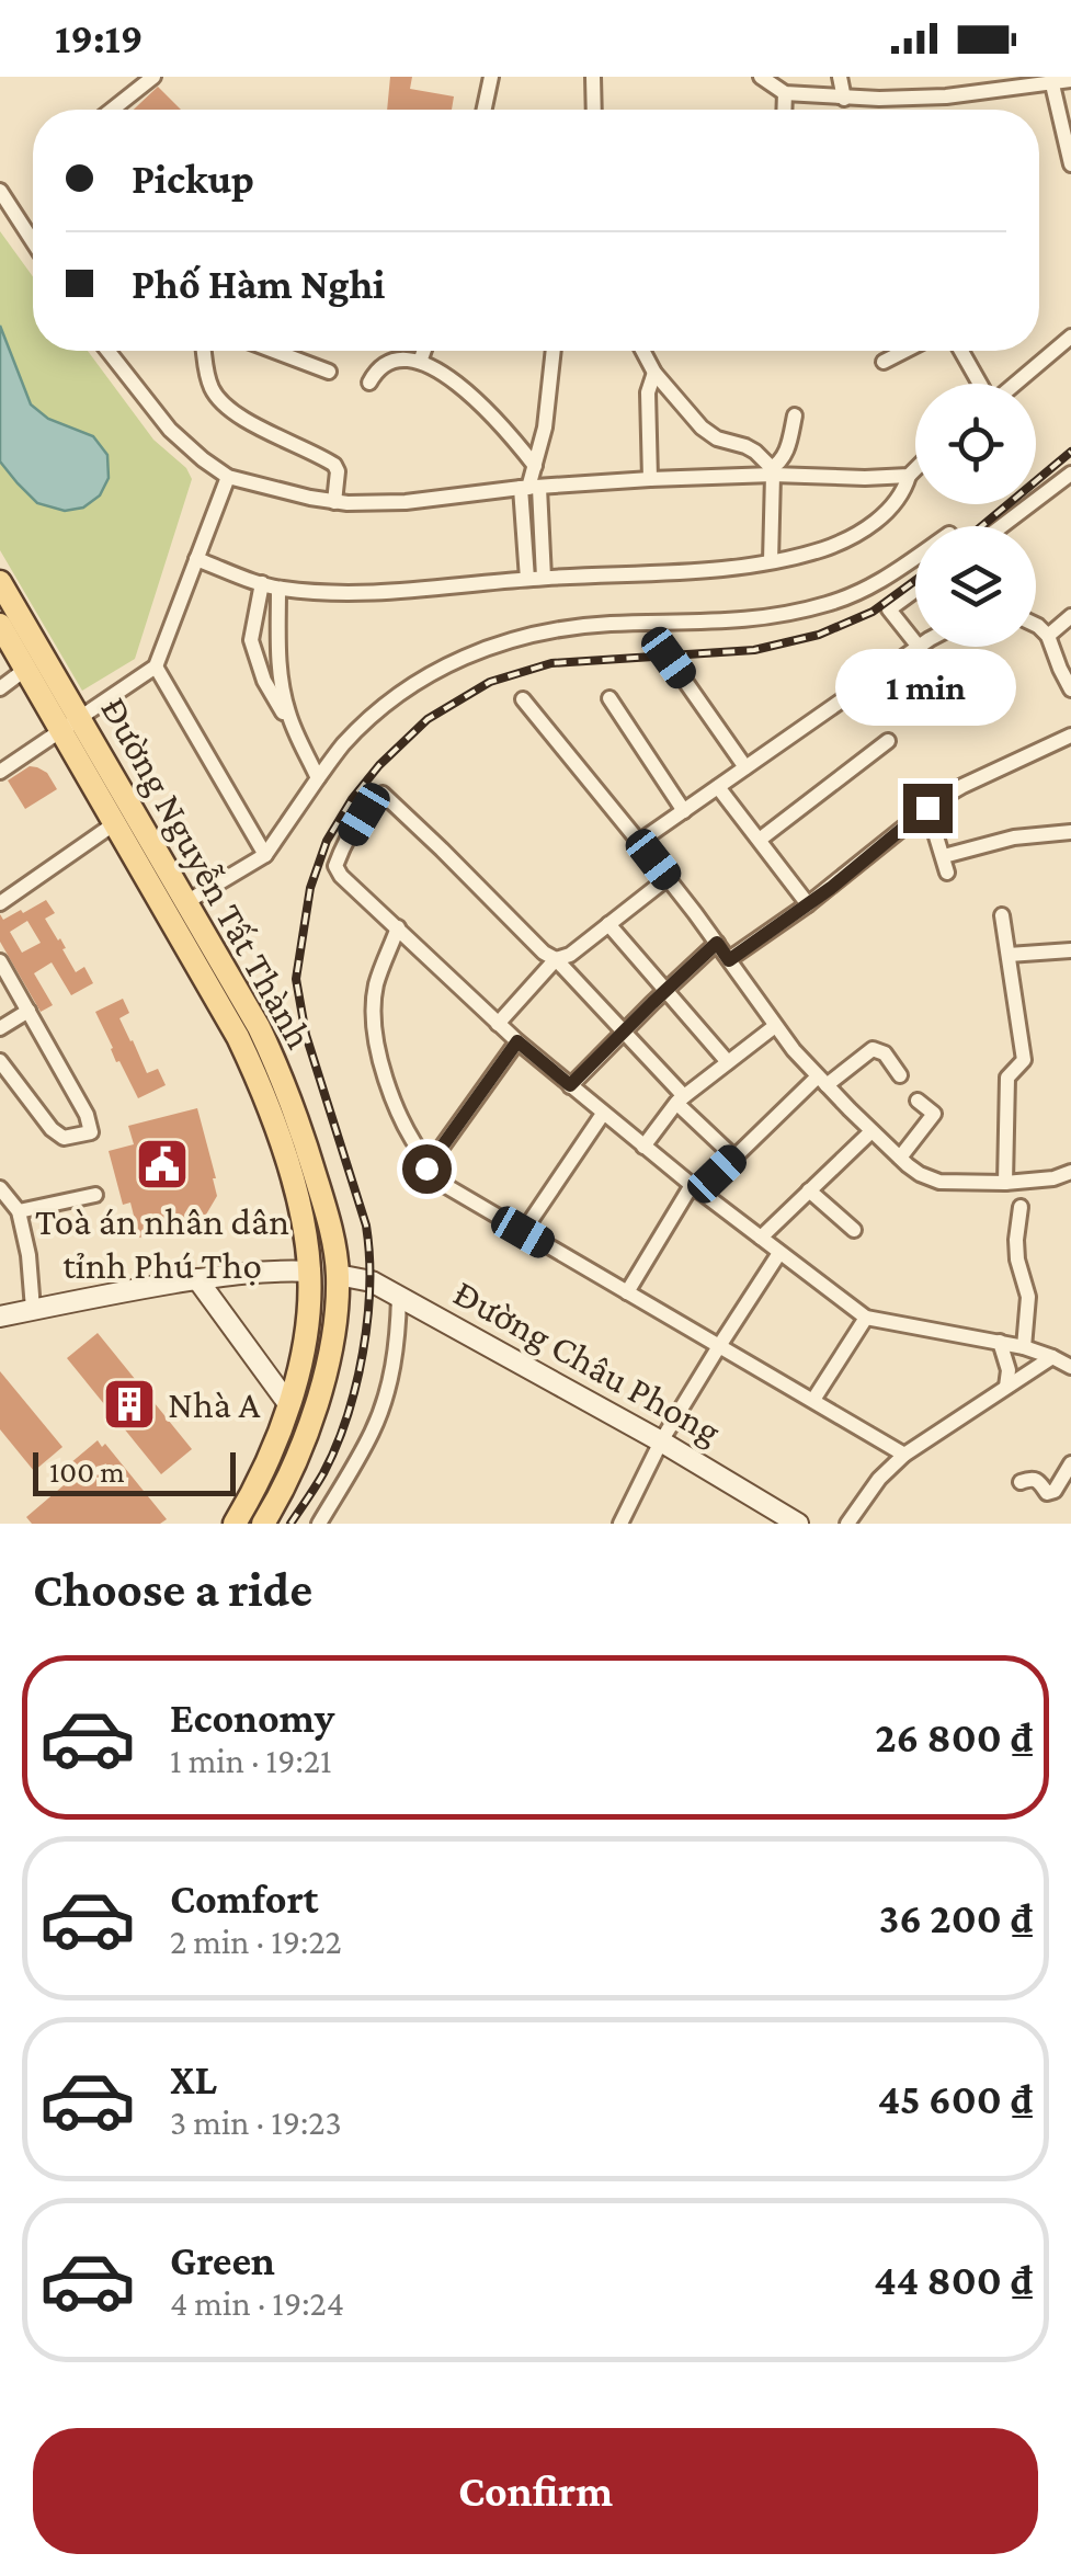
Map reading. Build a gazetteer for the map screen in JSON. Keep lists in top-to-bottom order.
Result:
{
  "streets": {
    "main road": ["Đường Nguyễn Tất Thành"],
    "street": ["Đường Châu Phong"]
  },
  "crossings": [
    ["Đường Nguyễn Tất Thành", "Đường Châu Phong"]
  ],
  "places": {
    "public building": ["Toà án nhân dân tỉnh Phú Thọ"],
    "building": ["Nhà A"]
  },
  "scale_bar": "100 m",
  "page": {
    "status": "19:19",
    "banner": ["Pickup", "Phố Hàm Nghi"],
    "bubble": "1 min",
    "scale": "100 m",
    "heading": "Choose a ride",
    "list": [
      {
        "name": "Economy",
        "note": "1 min · 19:21",
        "value": "26 800 ₫"
      },
      {
        "name": "Comfort",
        "note": "2 min · 19:22",
        "value": "36 200 ₫"
      },
      {
        "name": "XL",
        "note": "3 min · 19:23",
        "value": "45 600 ₫"
      },
      {
        "name": "Green",
        "note": "4 min · 19:24",
        "value": "44 800 ₫"
      }
    ],
    "buttons": "Confirm"
  }
}
